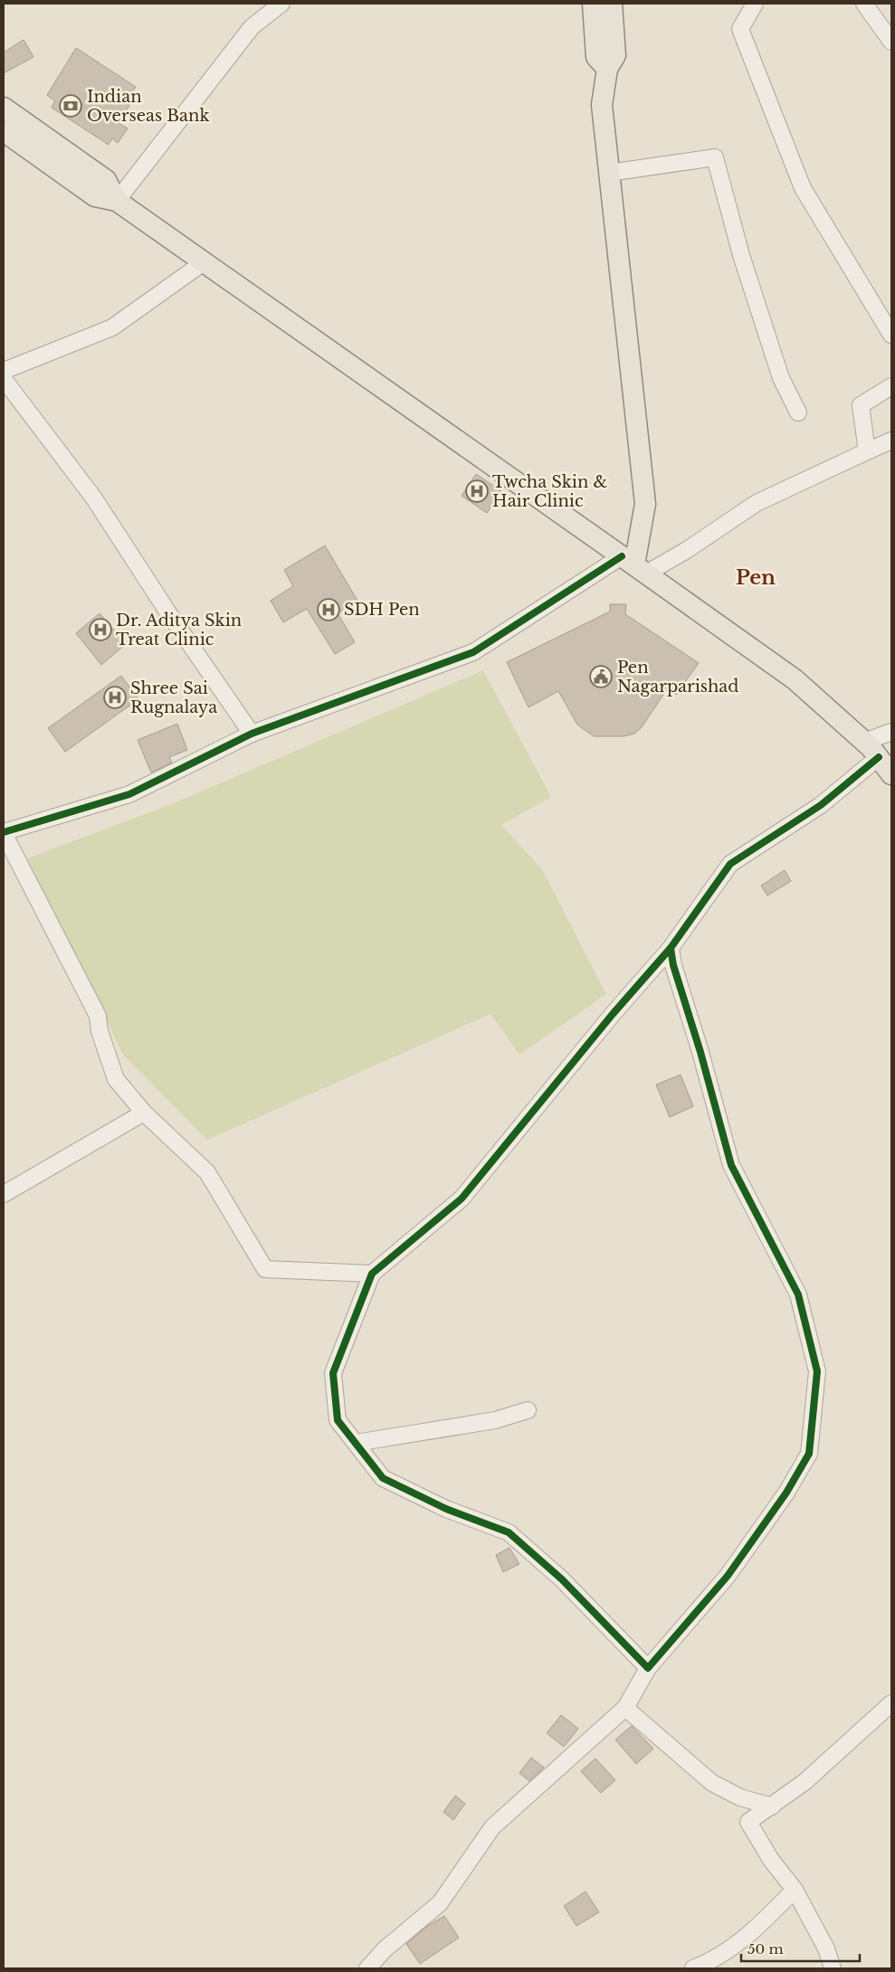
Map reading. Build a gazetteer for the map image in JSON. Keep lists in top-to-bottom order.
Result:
{
  "districts": ["Pen"],
  "places": {
    "bank": ["Indian Overseas Bank"],
    "hospital": [
      "Twcha Skin & Hair Clinic",
      "SDH Pen",
      "Dr. Aditya Skin Treat Clinic",
      "Shree Sai Rugnalaya"
    ],
    "public building": ["Pen Nagarparishad"]
  },
  "scale_bar": "50 m"
}
